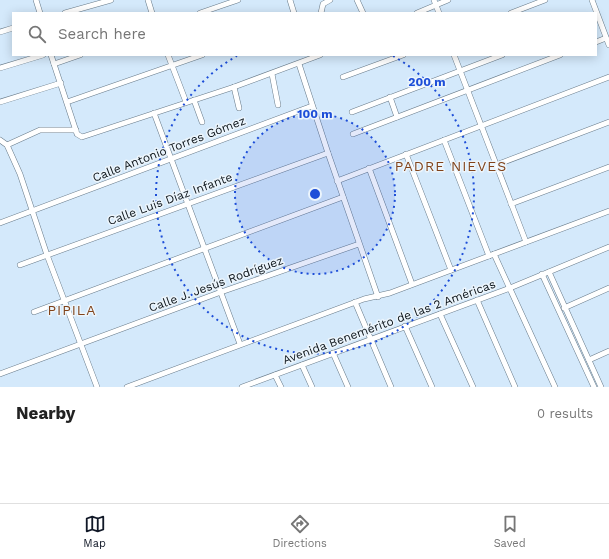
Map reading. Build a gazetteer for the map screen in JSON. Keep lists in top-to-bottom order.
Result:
{
  "streets": {
    "street": [
      "Calle Antonio Torres Gómez",
      "Calle Luis Díaz Infante",
      "Calle J. Jesús Rodríguez",
      "Avenida Benemérito de las 2 Américas"
    ]
  },
  "districts": ["PADRE NIEVES", "PIPILA"],
  "page": {
    "search": "Search here",
    "heading": ["Nearby", "0 results"],
    "nav": ["Map", "Directions", "Saved"]
  },
  "rings": ["200 m", "100 m"]
}
